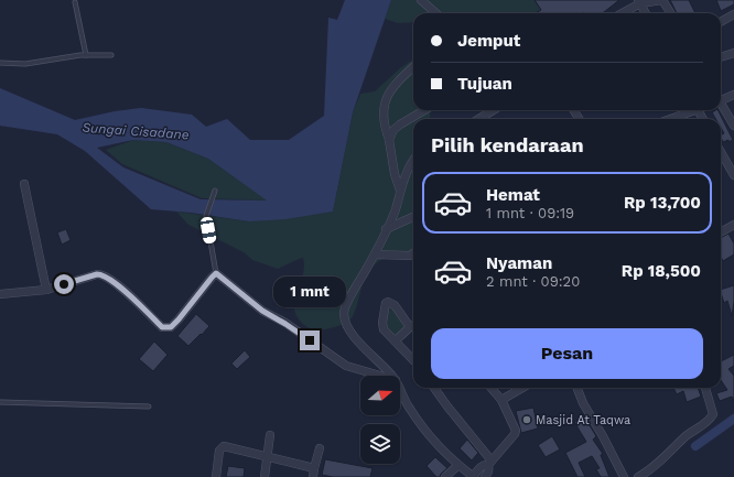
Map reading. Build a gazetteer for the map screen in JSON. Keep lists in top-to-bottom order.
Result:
{
  "water": ["Sungai Cisadane"],
  "places": ["Masjid At Taqwa"],
  "north": "right",
  "page": {
    "banner": ["Jemput", "Tujuan"],
    "heading": "Pilih kendaraan",
    "list": [
      {
        "name": "Hemat",
        "note": "1 mnt · 09:19",
        "value": "Rp 13,700"
      },
      {
        "name": "Nyaman",
        "note": "2 mnt · 09:20",
        "value": "Rp 18,500"
      }
    ],
    "bubble": "1 mnt",
    "buttons": "Pesan"
  }
}
